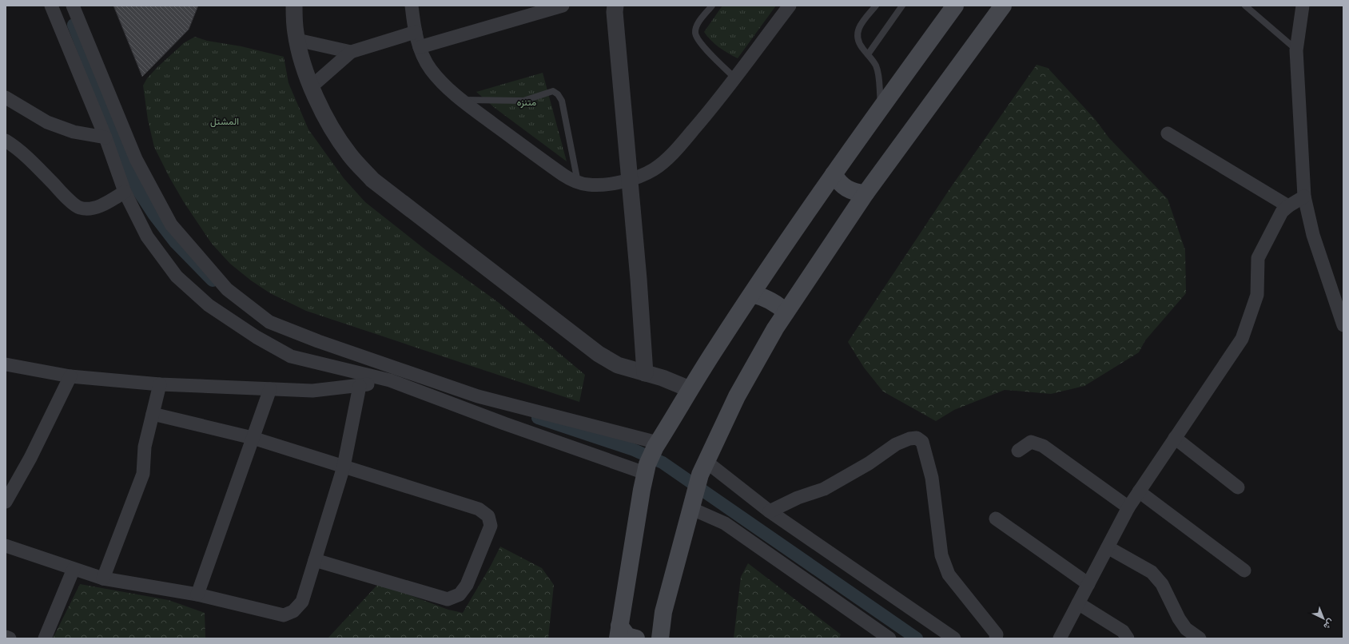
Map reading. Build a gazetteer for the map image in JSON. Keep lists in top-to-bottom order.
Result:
{
  "parks": ["متنزه", "المشتل"],
  "north": "bottom right"
}
